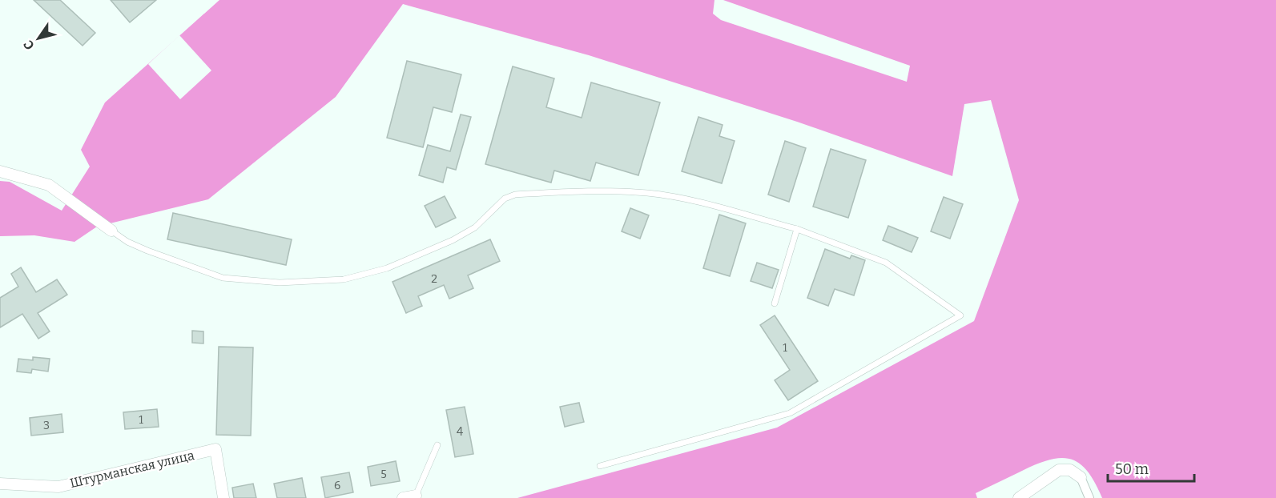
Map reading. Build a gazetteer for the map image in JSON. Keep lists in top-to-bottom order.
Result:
{
  "streets": {
    "street": ["Штурманская улица"]
  },
  "house_numbers": [
    "2",
    "1",
    "1",
    "3",
    "4",
    "5",
    "6"
  ],
  "scale_bar": "50 m",
  "north": "bottom left"
}
